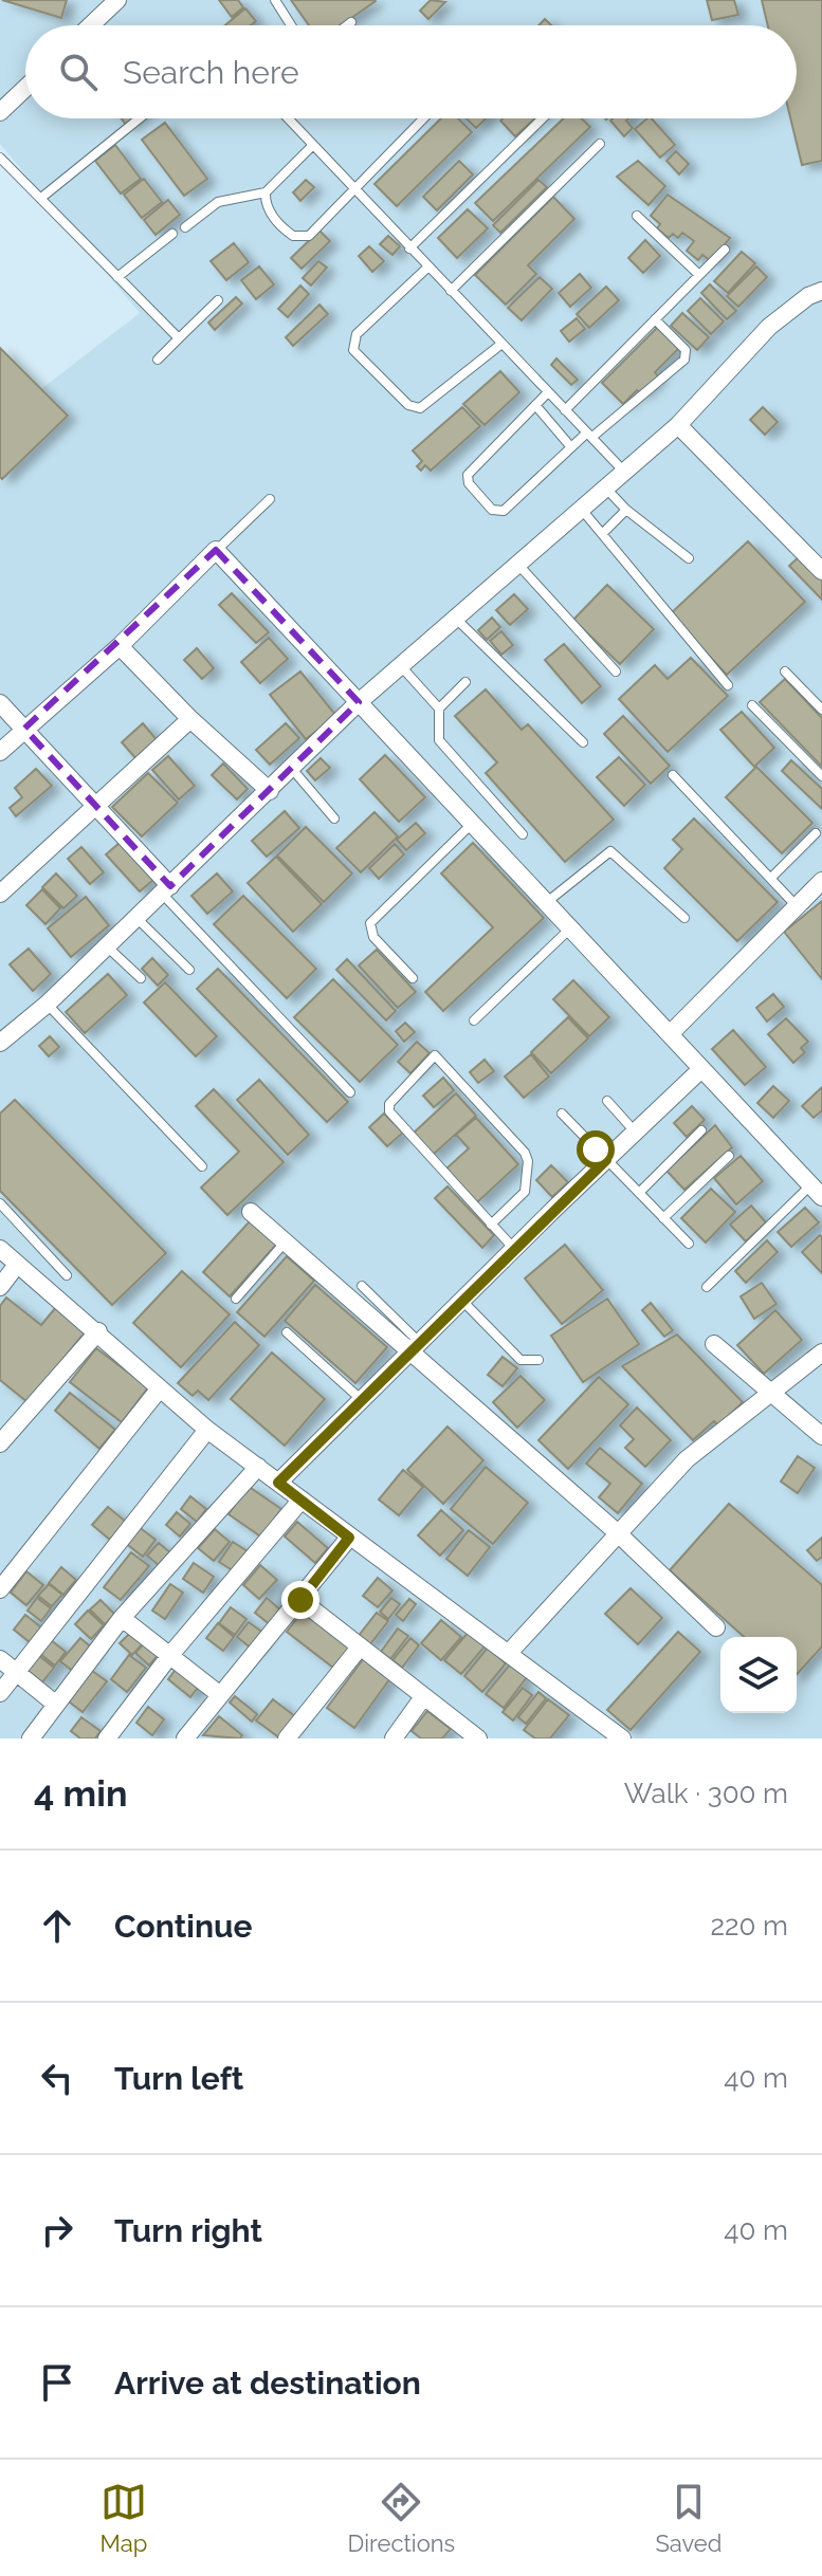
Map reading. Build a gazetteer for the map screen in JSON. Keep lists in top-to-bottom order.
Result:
{
  "page": {
    "search": "Search here",
    "heading": ["4 min", "Walk · 300 m"],
    "list": [
      ["Continue", "220 m"],
      ["Turn left", "40 m"],
      ["Turn right", "40 m"],
      "Arrive at destination"
    ],
    "nav": ["Map", "Directions", "Saved"]
  }
}
